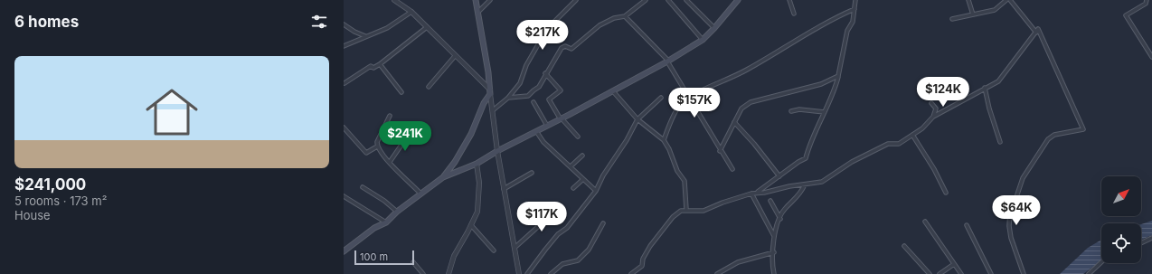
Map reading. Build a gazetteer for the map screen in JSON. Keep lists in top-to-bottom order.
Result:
{
  "scale_bar": "100 m",
  "north": "top right",
  "page": {
    "heading": "6 homes",
    "price": [
      "$217K",
      "$124K",
      "$157K",
      "$241K",
      "$64K",
      "$117K"
    ],
    "list": [
      {
        "name": "$241,000",
        "note": "5 rooms · 173 m² · House"
      }
    ],
    "scale": "100 m"
  }
}
